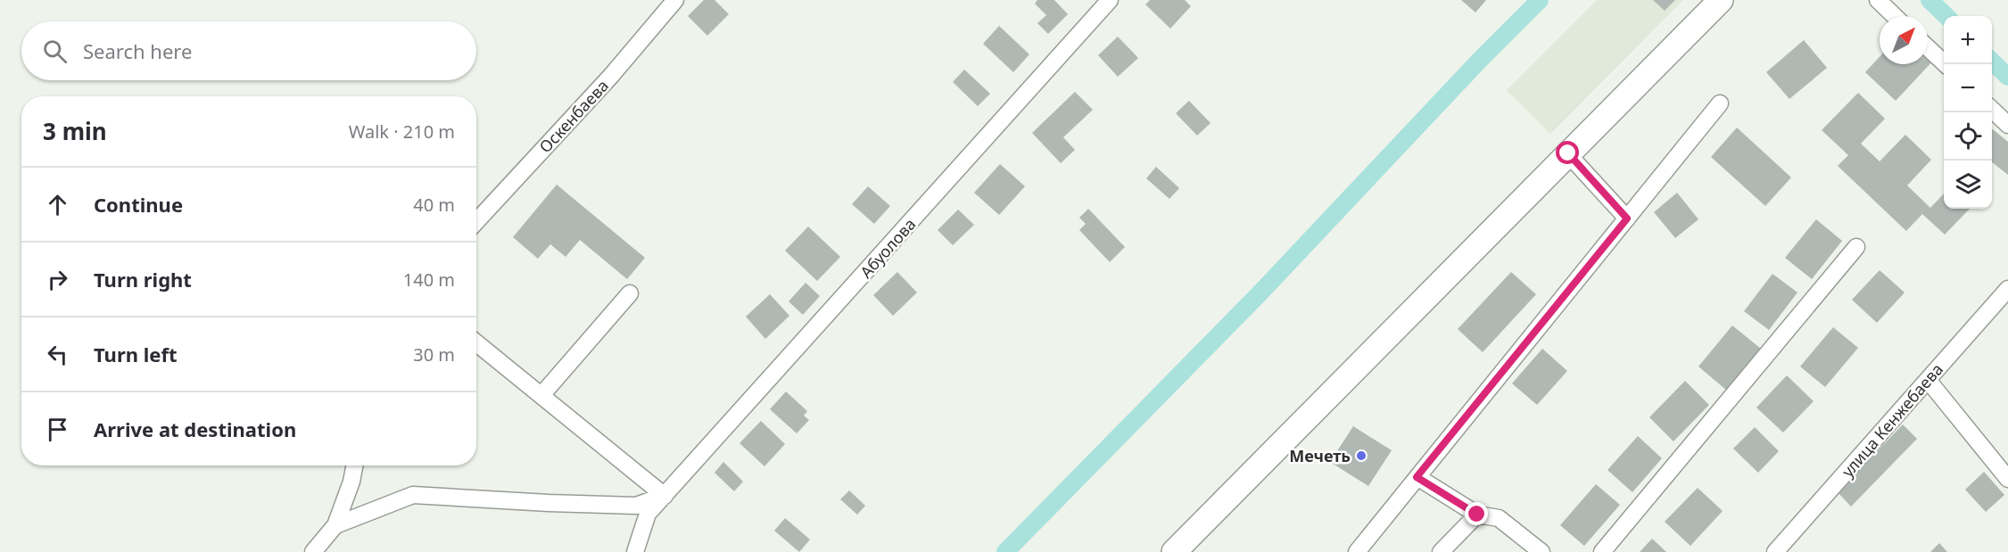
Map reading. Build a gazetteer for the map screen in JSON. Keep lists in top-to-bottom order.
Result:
{
  "streets": {
    "street": ["Оскенбаева", "Абуолова", "улица Кенжебаева"]
  },
  "places": ["Мечеть"],
  "north": "top right",
  "page": {
    "map_buttons": ["+", "−"],
    "search": "Search here",
    "heading": ["3 min", "Walk · 210 m"],
    "list": [
      ["Continue", "40 m"],
      ["Turn right", "140 m"],
      ["Turn left", "30 m"],
      "Arrive at destination"
    ]
  }
}
